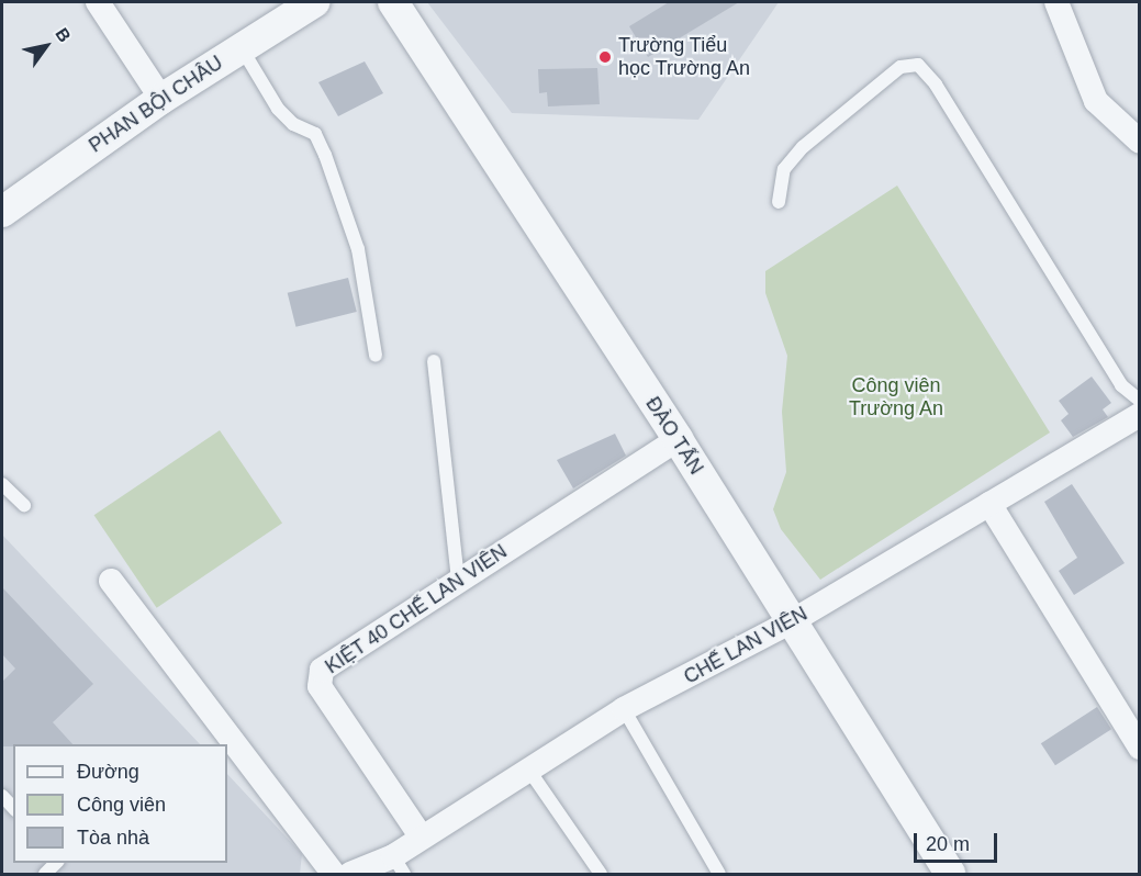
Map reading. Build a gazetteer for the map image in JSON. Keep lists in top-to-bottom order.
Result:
{
  "streets": {
    "street": [
      "PHAN BỘI CHÂU",
      "ĐÀO TẤN",
      "KIỆT 40 CHẾ LAN VIÊN",
      "CHẾ LAN VIÊN"
    ]
  },
  "crossings": [
    ["ĐÀO TẤN", "KIỆT 40 CHẾ LAN VIÊN"],
    ["ĐÀO TẤN", "CHẾ LAN VIÊN"],
    ["KIỆT 40 CHẾ LAN VIÊN", "CHẾ LAN VIÊN"]
  ],
  "parks": ["Công viên Trường An"],
  "places": ["Trường Tiểu học Trường An"],
  "legend": ["Đường", "Công viên", "Tòa nhà"],
  "scale_bar": "20 m",
  "north": "top right"
}
